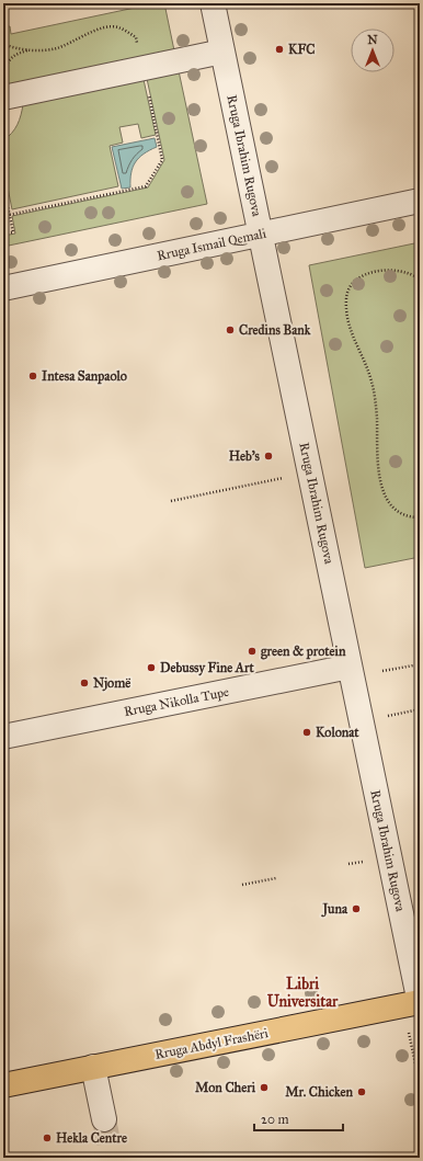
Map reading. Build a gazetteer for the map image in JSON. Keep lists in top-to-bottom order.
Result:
{
  "streets": {
    "main road": ["Rruga Abdyl Frashëri"],
    "street": ["Rruga Ibrahim Rugova", "Rruga Ismail Qemali", "Rruga Nikolla Tupe"]
  },
  "crossings": [
    ["Rruga Ibrahim Rugova", "Rruga Ismail Qemali"],
    ["Rruga Ibrahim Rugova", "Rruga Nikolla Tupe"],
    ["Rruga Ibrahim Rugova", "Rruga Abdyl Frashëri"]
  ],
  "districts": ["Libri Universitar"],
  "places": [
    "KFC",
    "Credins Bank",
    "Intesa Sanpaolo",
    "Heb's",
    "green & protein",
    "Debussy Fine Art",
    "Njomë",
    "Kolonat",
    "Juna",
    "Mon Cheri",
    "Mr. Chicken",
    "Hekla Centre"
  ],
  "scale_bar": "20 m",
  "north": "top"
}
